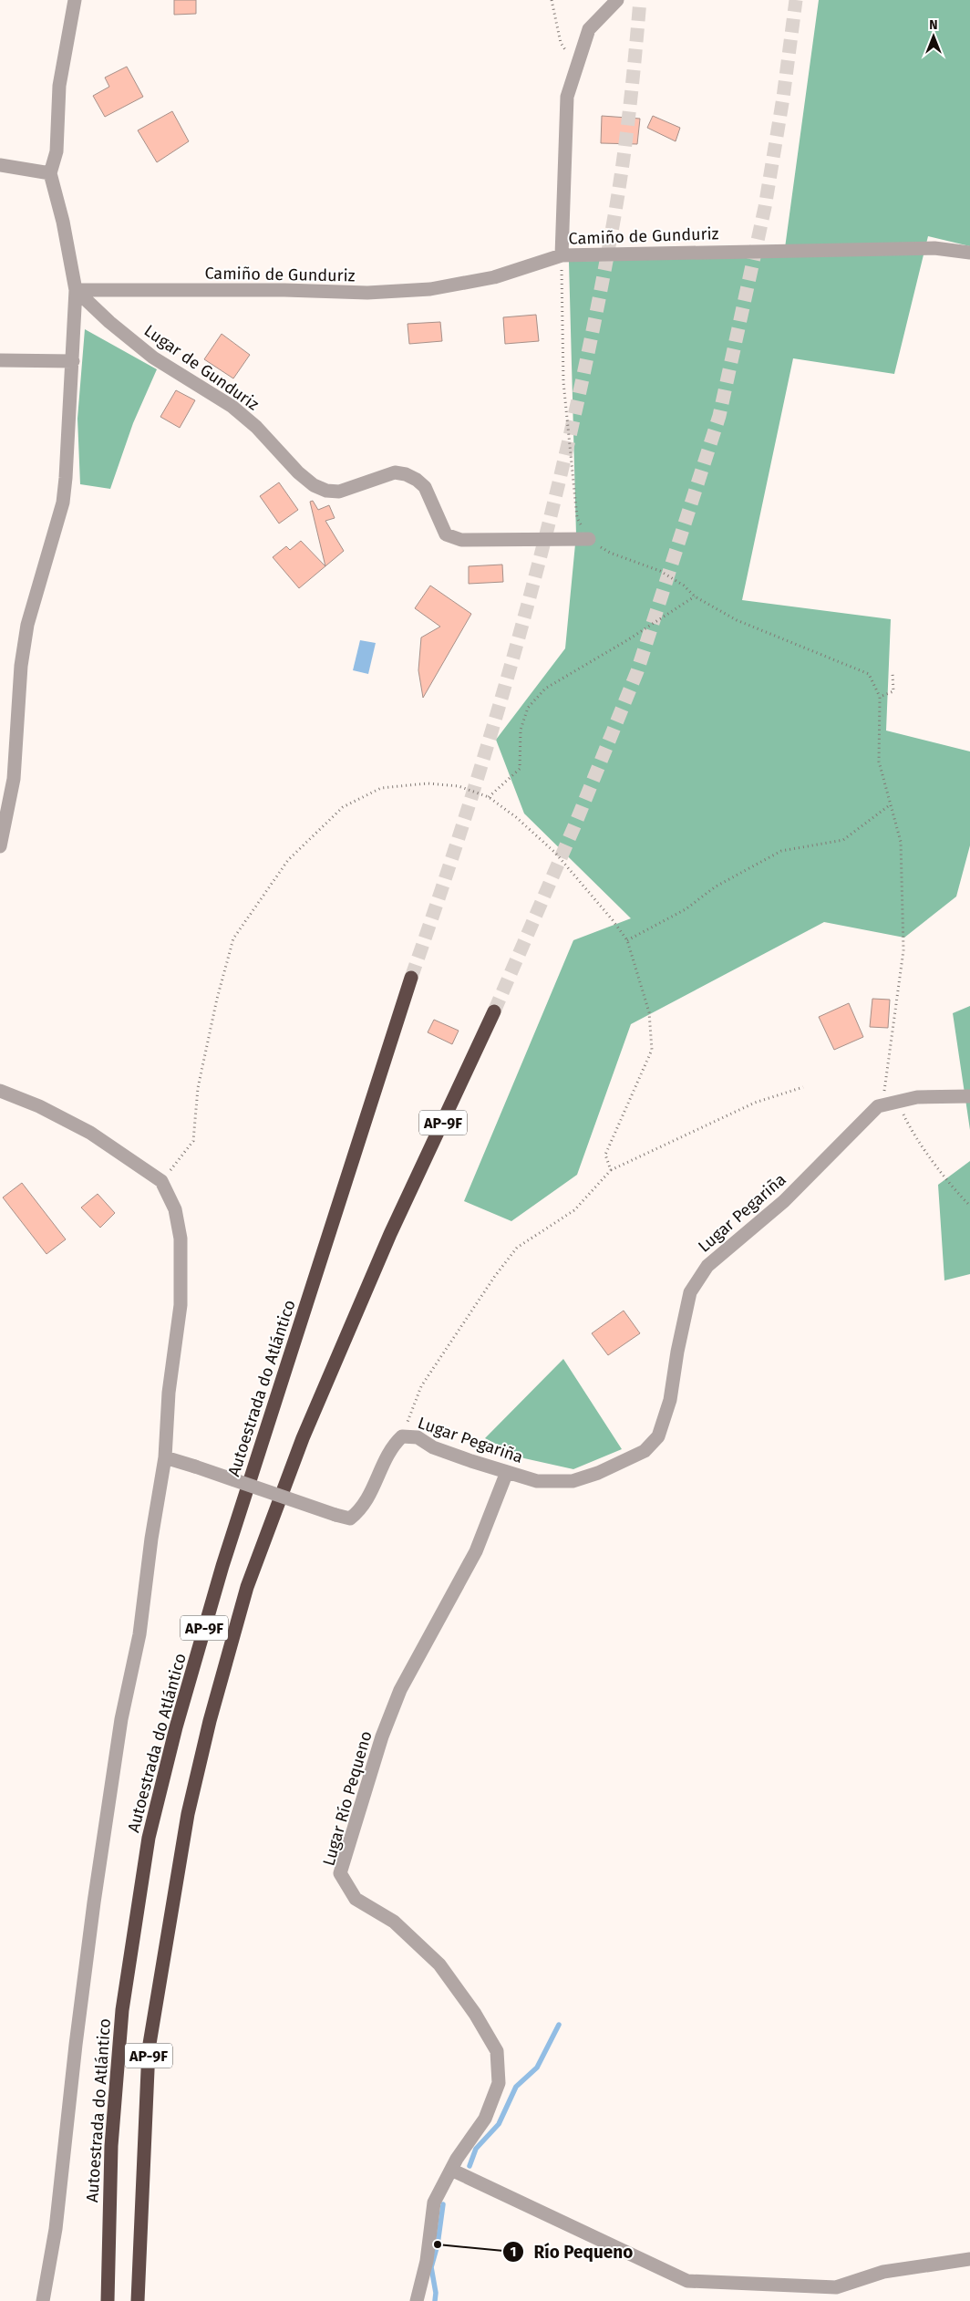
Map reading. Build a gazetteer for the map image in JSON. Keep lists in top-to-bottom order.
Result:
{
  "streets": {
    "highway": ["AP-9F", "Autoestrada do Atlántico"],
    "street": [
      "Camiño de Gunduriz",
      "Lugar de Gunduriz",
      "Lugar Pegariña",
      "Lugar Río Pequeno"
    ]
  },
  "crossings": [
    ["Camiño de Gunduriz", "Lugar de Gunduriz"],
    ["Lugar Pegariña", "Lugar Río Pequeno"]
  ],
  "places": ["Río Pequeno"],
  "north": "top"
}
